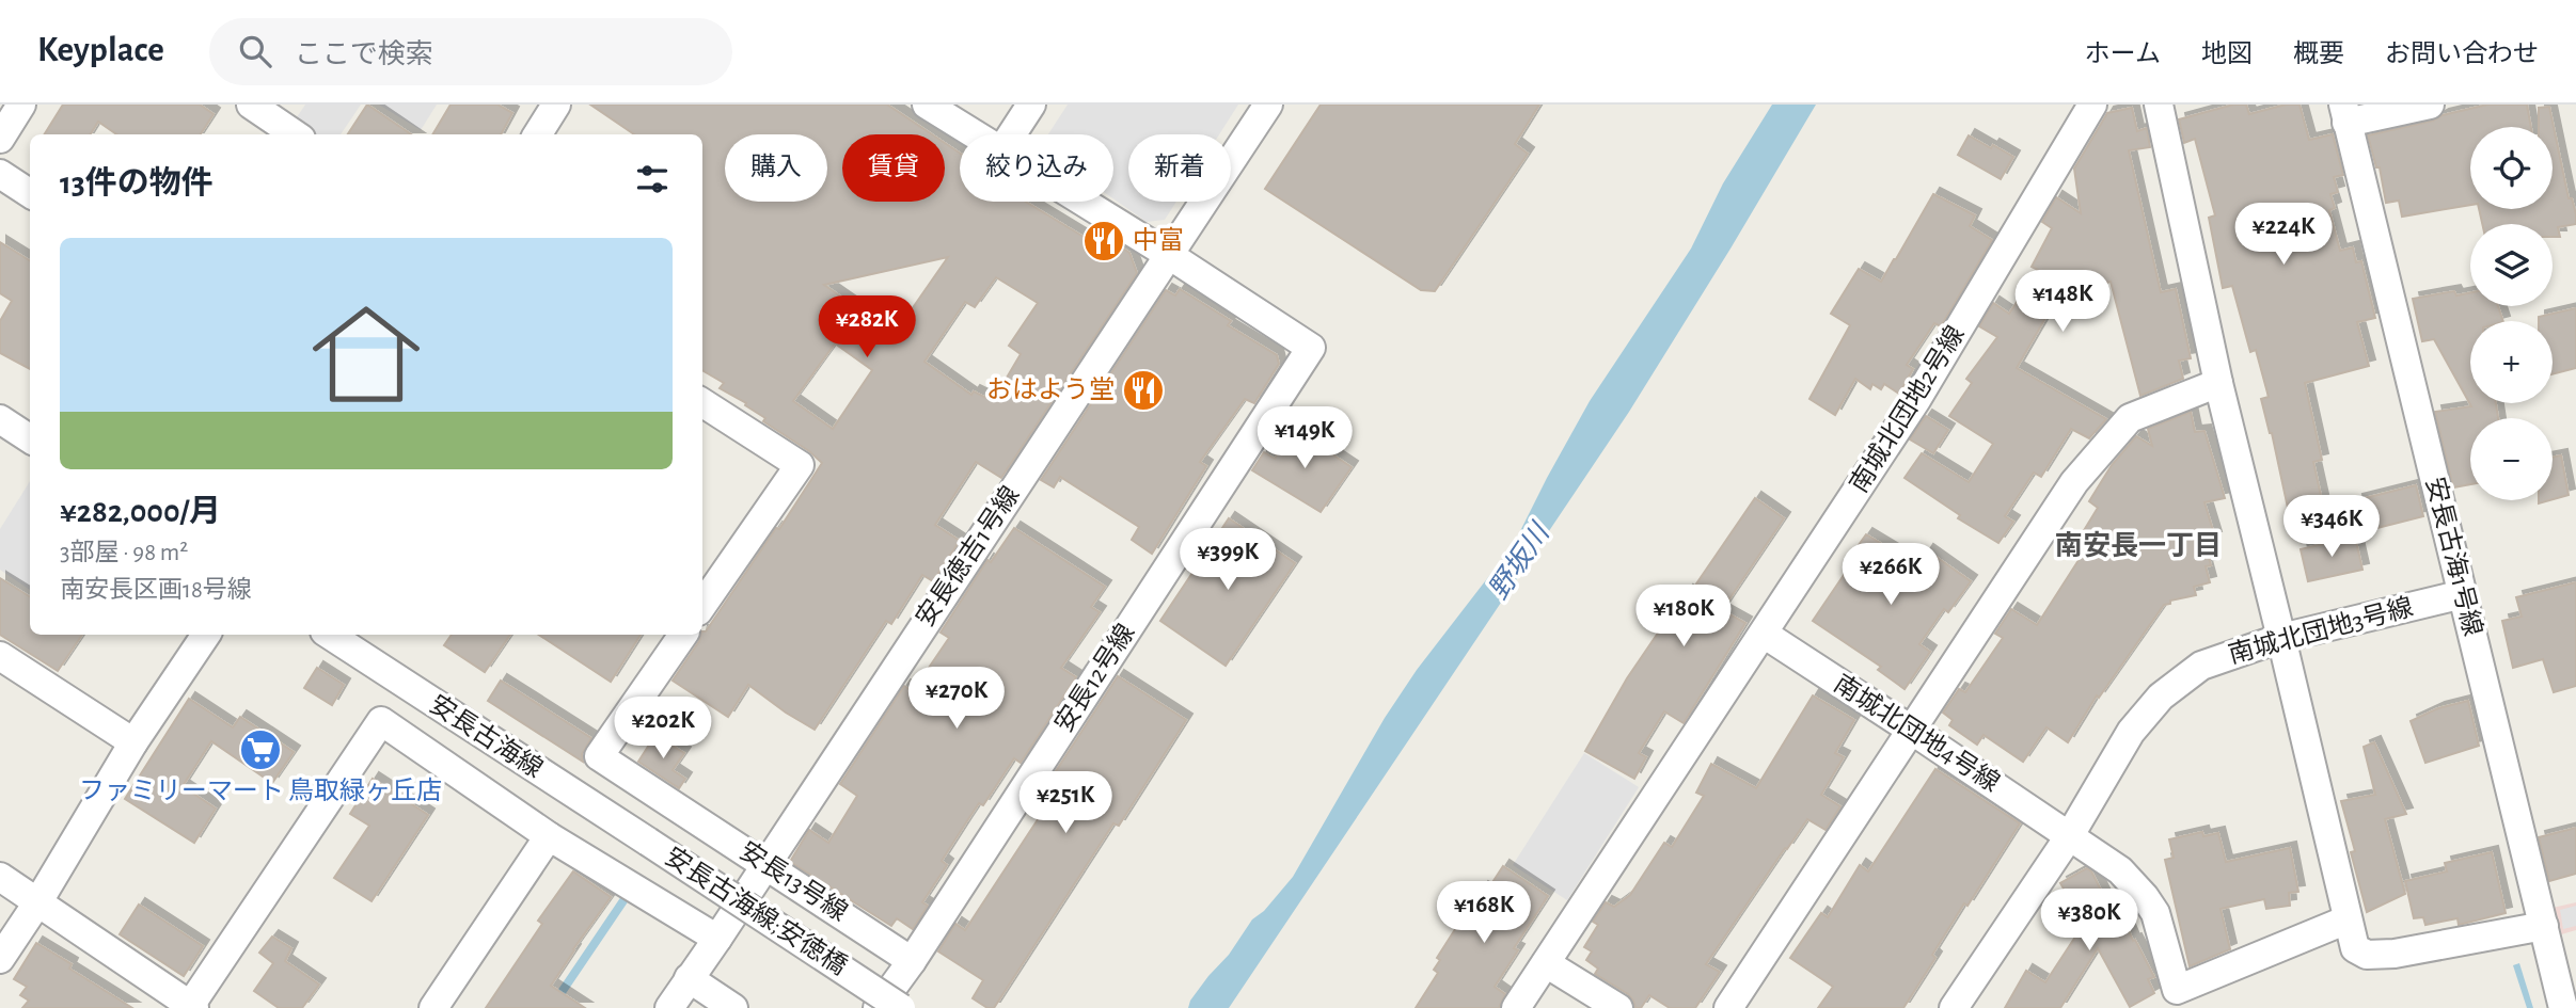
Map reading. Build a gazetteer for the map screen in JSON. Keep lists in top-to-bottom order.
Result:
{
  "streets": {
    "street": [
      "南城北団地2号線",
      "安長徳吉1号線",
      "安長古海1号線",
      "南城北団地3号線",
      "安長12号線",
      "南城北団地4号線",
      "安長古海線",
      "安長13号線",
      "安長古海線;安徳橋"
    ]
  },
  "crossings": [
    ["南城北団地2号線", "南城北団地4号線"],
    ["安長徳吉1号線", "安長12号線"],
    ["安長徳吉1号線", "安長13号線"],
    ["安長古海1号線", "南城北団地3号線"],
    ["南城北団地3号線", "南城北団地4号線"],
    ["安長12号線", "安長13号線"],
    ["安長古海線", "安長古海線;安徳橋"]
  ],
  "districts": ["南安長一丁目"],
  "water": ["野坂川"],
  "places": {
    "restaurant": ["中富", "おはよう堂"],
    "supermarket": ["ファミリーマート 鳥取緑ヶ丘店"]
  },
  "page": {
    "header": "Keyplace",
    "search": "ここで検索",
    "nav": [
      "ホーム",
      "地図",
      "概要",
      "お問い合わせ"
    ],
    "map_buttons": ["+", "−"],
    "chip": [
      "購入",
      "賃貸",
      "絞り込み",
      "新着"
    ],
    "heading": "13件の物件",
    "price": [
      "¥224K",
      "¥148K",
      "¥282K",
      "¥149K",
      "¥346K",
      "¥399K",
      "¥266K",
      "¥180K",
      "¥270K",
      "¥202K",
      "¥251K",
      "¥168K",
      "¥380K"
    ],
    "list": [
      {
        "name": "¥282,000/月",
        "note": "3部屋 · 98 m² · 南安長区画18号線"
      }
    ]
  }
}
